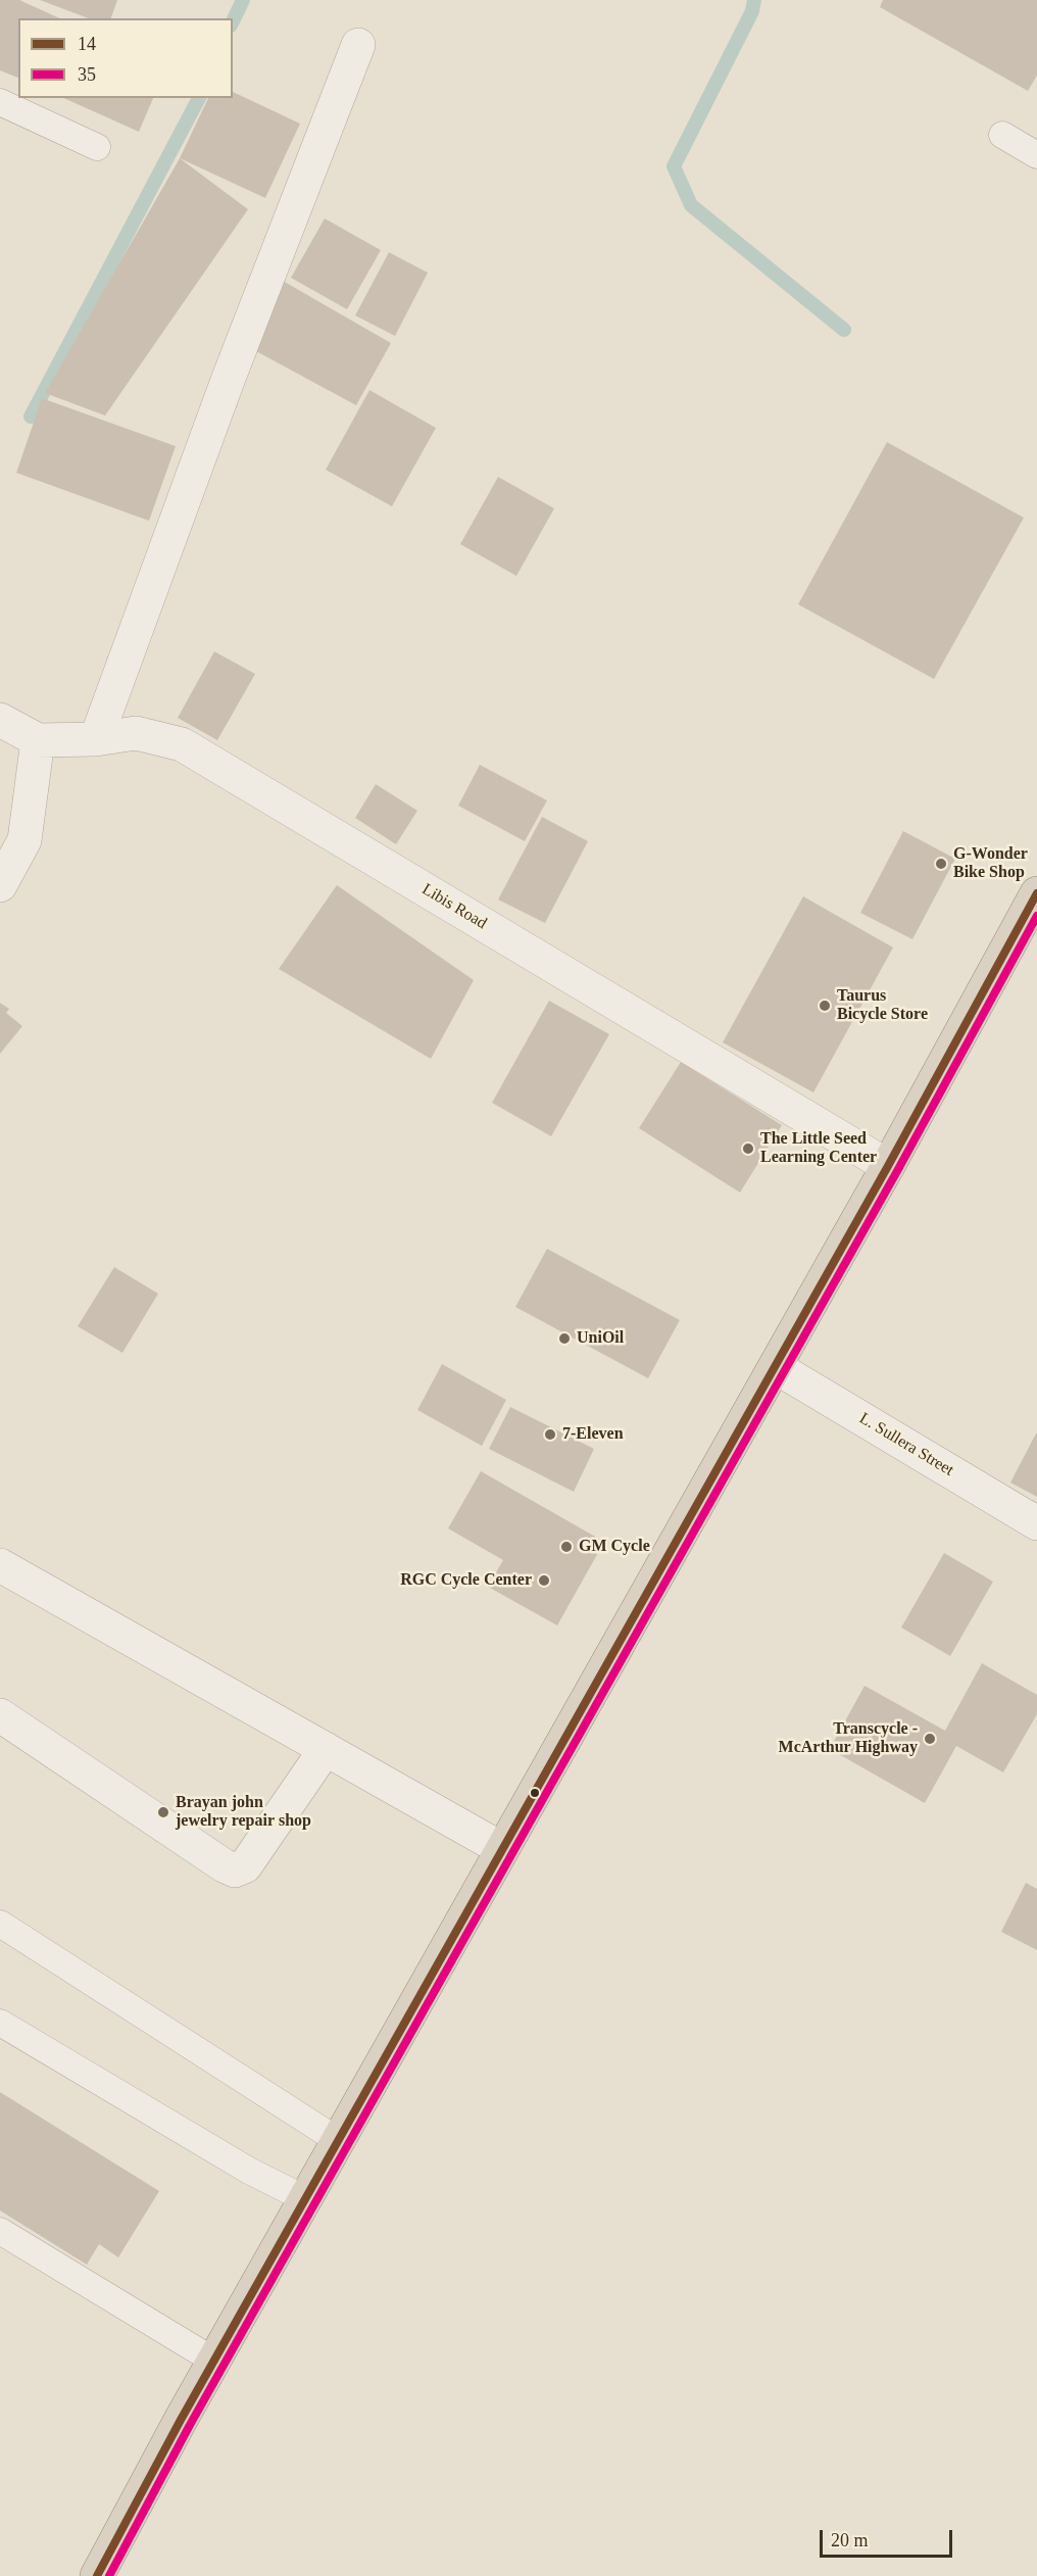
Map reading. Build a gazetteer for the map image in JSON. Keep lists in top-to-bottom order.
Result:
{
  "streets": {
    "street": ["Libis Road", "L. Sullera Street"]
  },
  "places": [
    "G-Wonder Bike Shop",
    "Taurus Bicycle Store",
    "The Little Seed Learning Center",
    "UniOil",
    "7-Eleven",
    "GM Cycle",
    "RGC Cycle Center",
    "Transcycle - McArthur Highway",
    "Brayan john jewelry repair shop"
  ],
  "lines": ["transit line 14", "transit line 35"],
  "legend": ["14", "35"],
  "scale_bar": "20 m"
}
